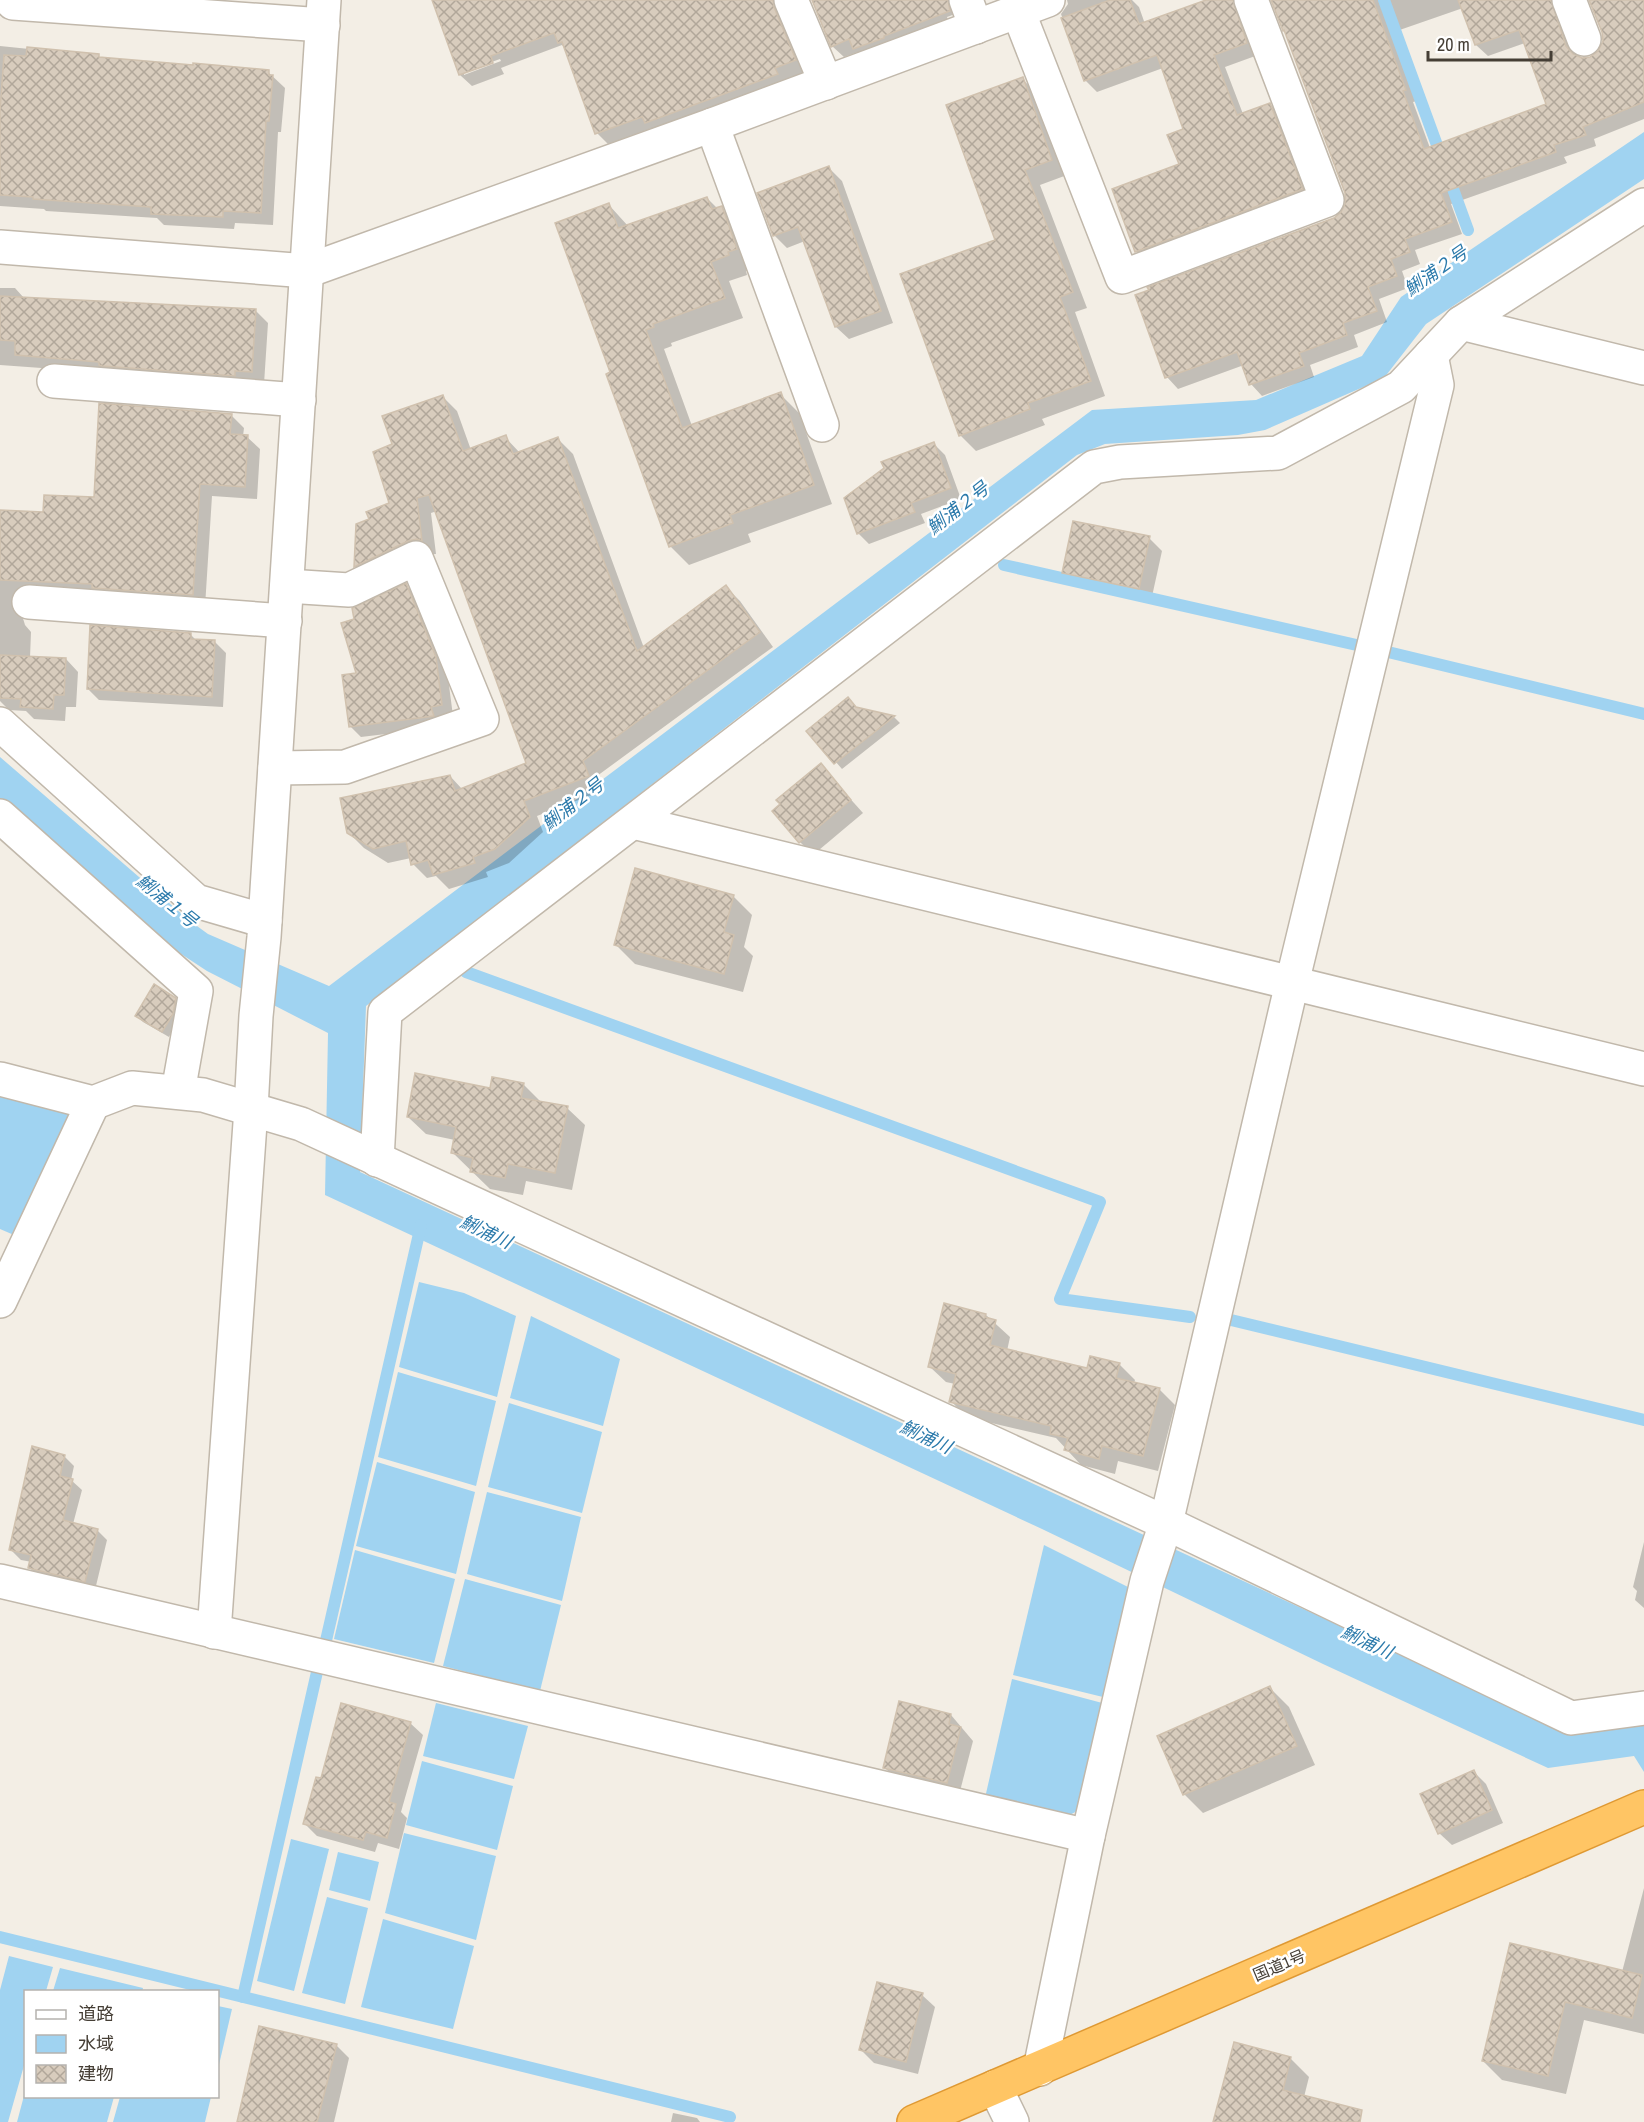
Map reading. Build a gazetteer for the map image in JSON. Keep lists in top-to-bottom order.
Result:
{
  "streets": {
    "highway": ["国道1号"]
  },
  "water": ["鯏浦２号", "鯏浦１号", "鯏浦川"],
  "legend": ["道路", "水域", "建物"],
  "scale_bar": "20 m"
}
